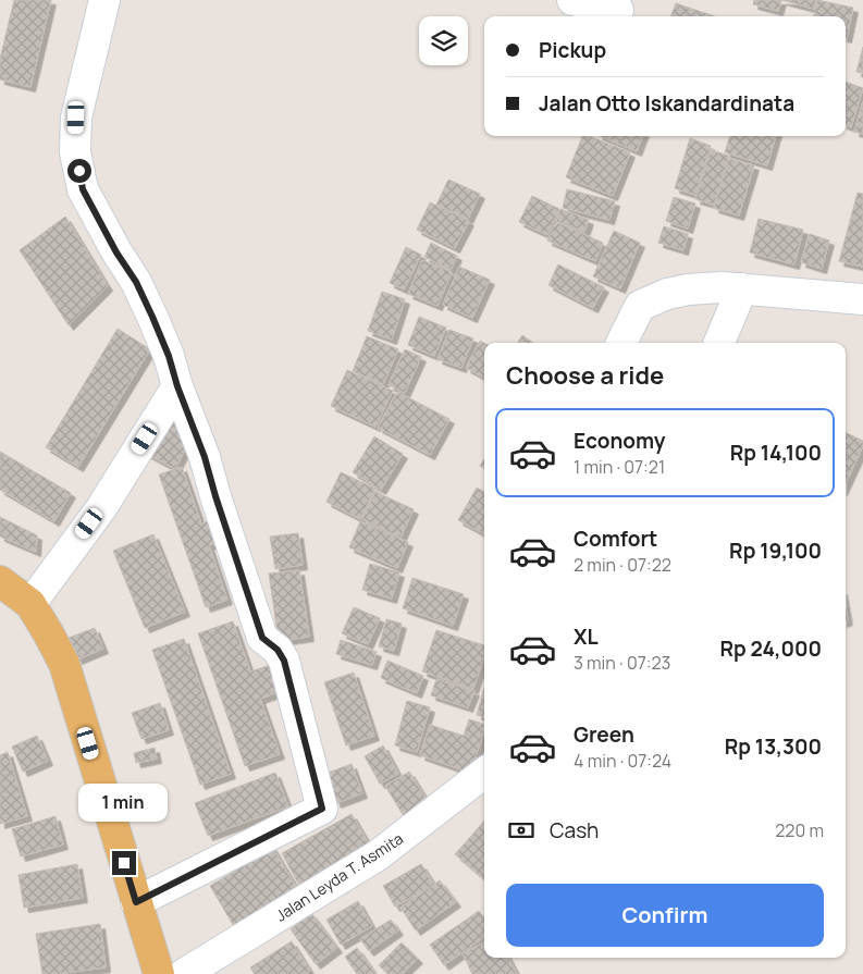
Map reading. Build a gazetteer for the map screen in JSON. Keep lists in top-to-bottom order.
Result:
{
  "streets": {
    "street": ["Jalan Leyda T. Asmita"]
  },
  "page": {
    "banner": ["Pickup", "Jalan Otto Iskandardinata"],
    "heading": "Choose a ride",
    "list": [
      {
        "name": "Economy",
        "note": "1 min · 07:21",
        "value": "Rp 14,100"
      },
      {
        "name": "Comfort",
        "note": "2 min · 07:22",
        "value": "Rp 19,100"
      },
      {
        "name": "XL",
        "note": "3 min · 07:23",
        "value": "Rp 24,000"
      },
      {
        "name": "Green",
        "note": "4 min · 07:24",
        "value": "Rp 13,300"
      }
    ],
    "bubble": "1 min",
    "pay": ["Cash", "220 m"],
    "buttons": "Confirm"
  }
}
